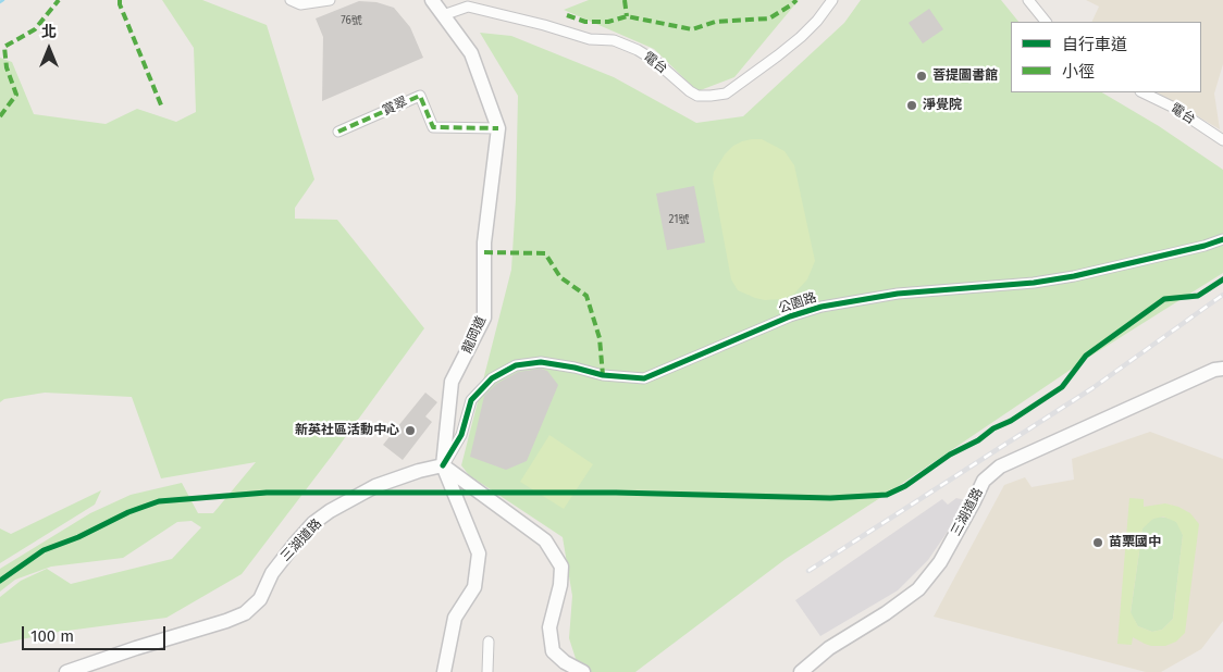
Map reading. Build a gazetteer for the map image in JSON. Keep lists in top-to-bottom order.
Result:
{
  "streets": {
    "street": [
      "電台",
      "賞翠",
      "公園路",
      "龍岡道",
      "三湖道路"
    ]
  },
  "crossings": [
    ["電台", "龍岡道"],
    ["賞翠", "龍岡道"],
    ["公園路", "龍岡道"],
    ["公園路", "三湖道路"],
    ["龍岡道", "三湖道路"]
  ],
  "places": [
    "菩提圖書館",
    "淨覺院",
    "新英社區活動中心",
    "苗栗國中"
  ],
  "house_numbers": ["76號", "21號"],
  "legend": ["自行車道", "小徑"],
  "scale_bar": "100 m",
  "north": "top"
}
